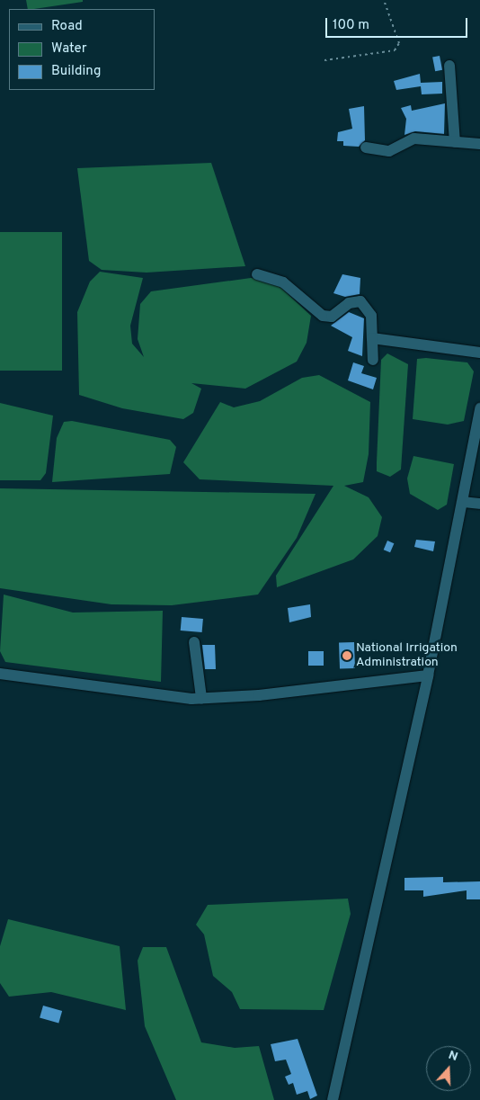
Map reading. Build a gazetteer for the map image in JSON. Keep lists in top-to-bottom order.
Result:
{
  "places": ["National Irrigation Administration"],
  "legend": ["Road", "Water", "Building"],
  "scale_bar": "100 m",
  "north": "top"
}
